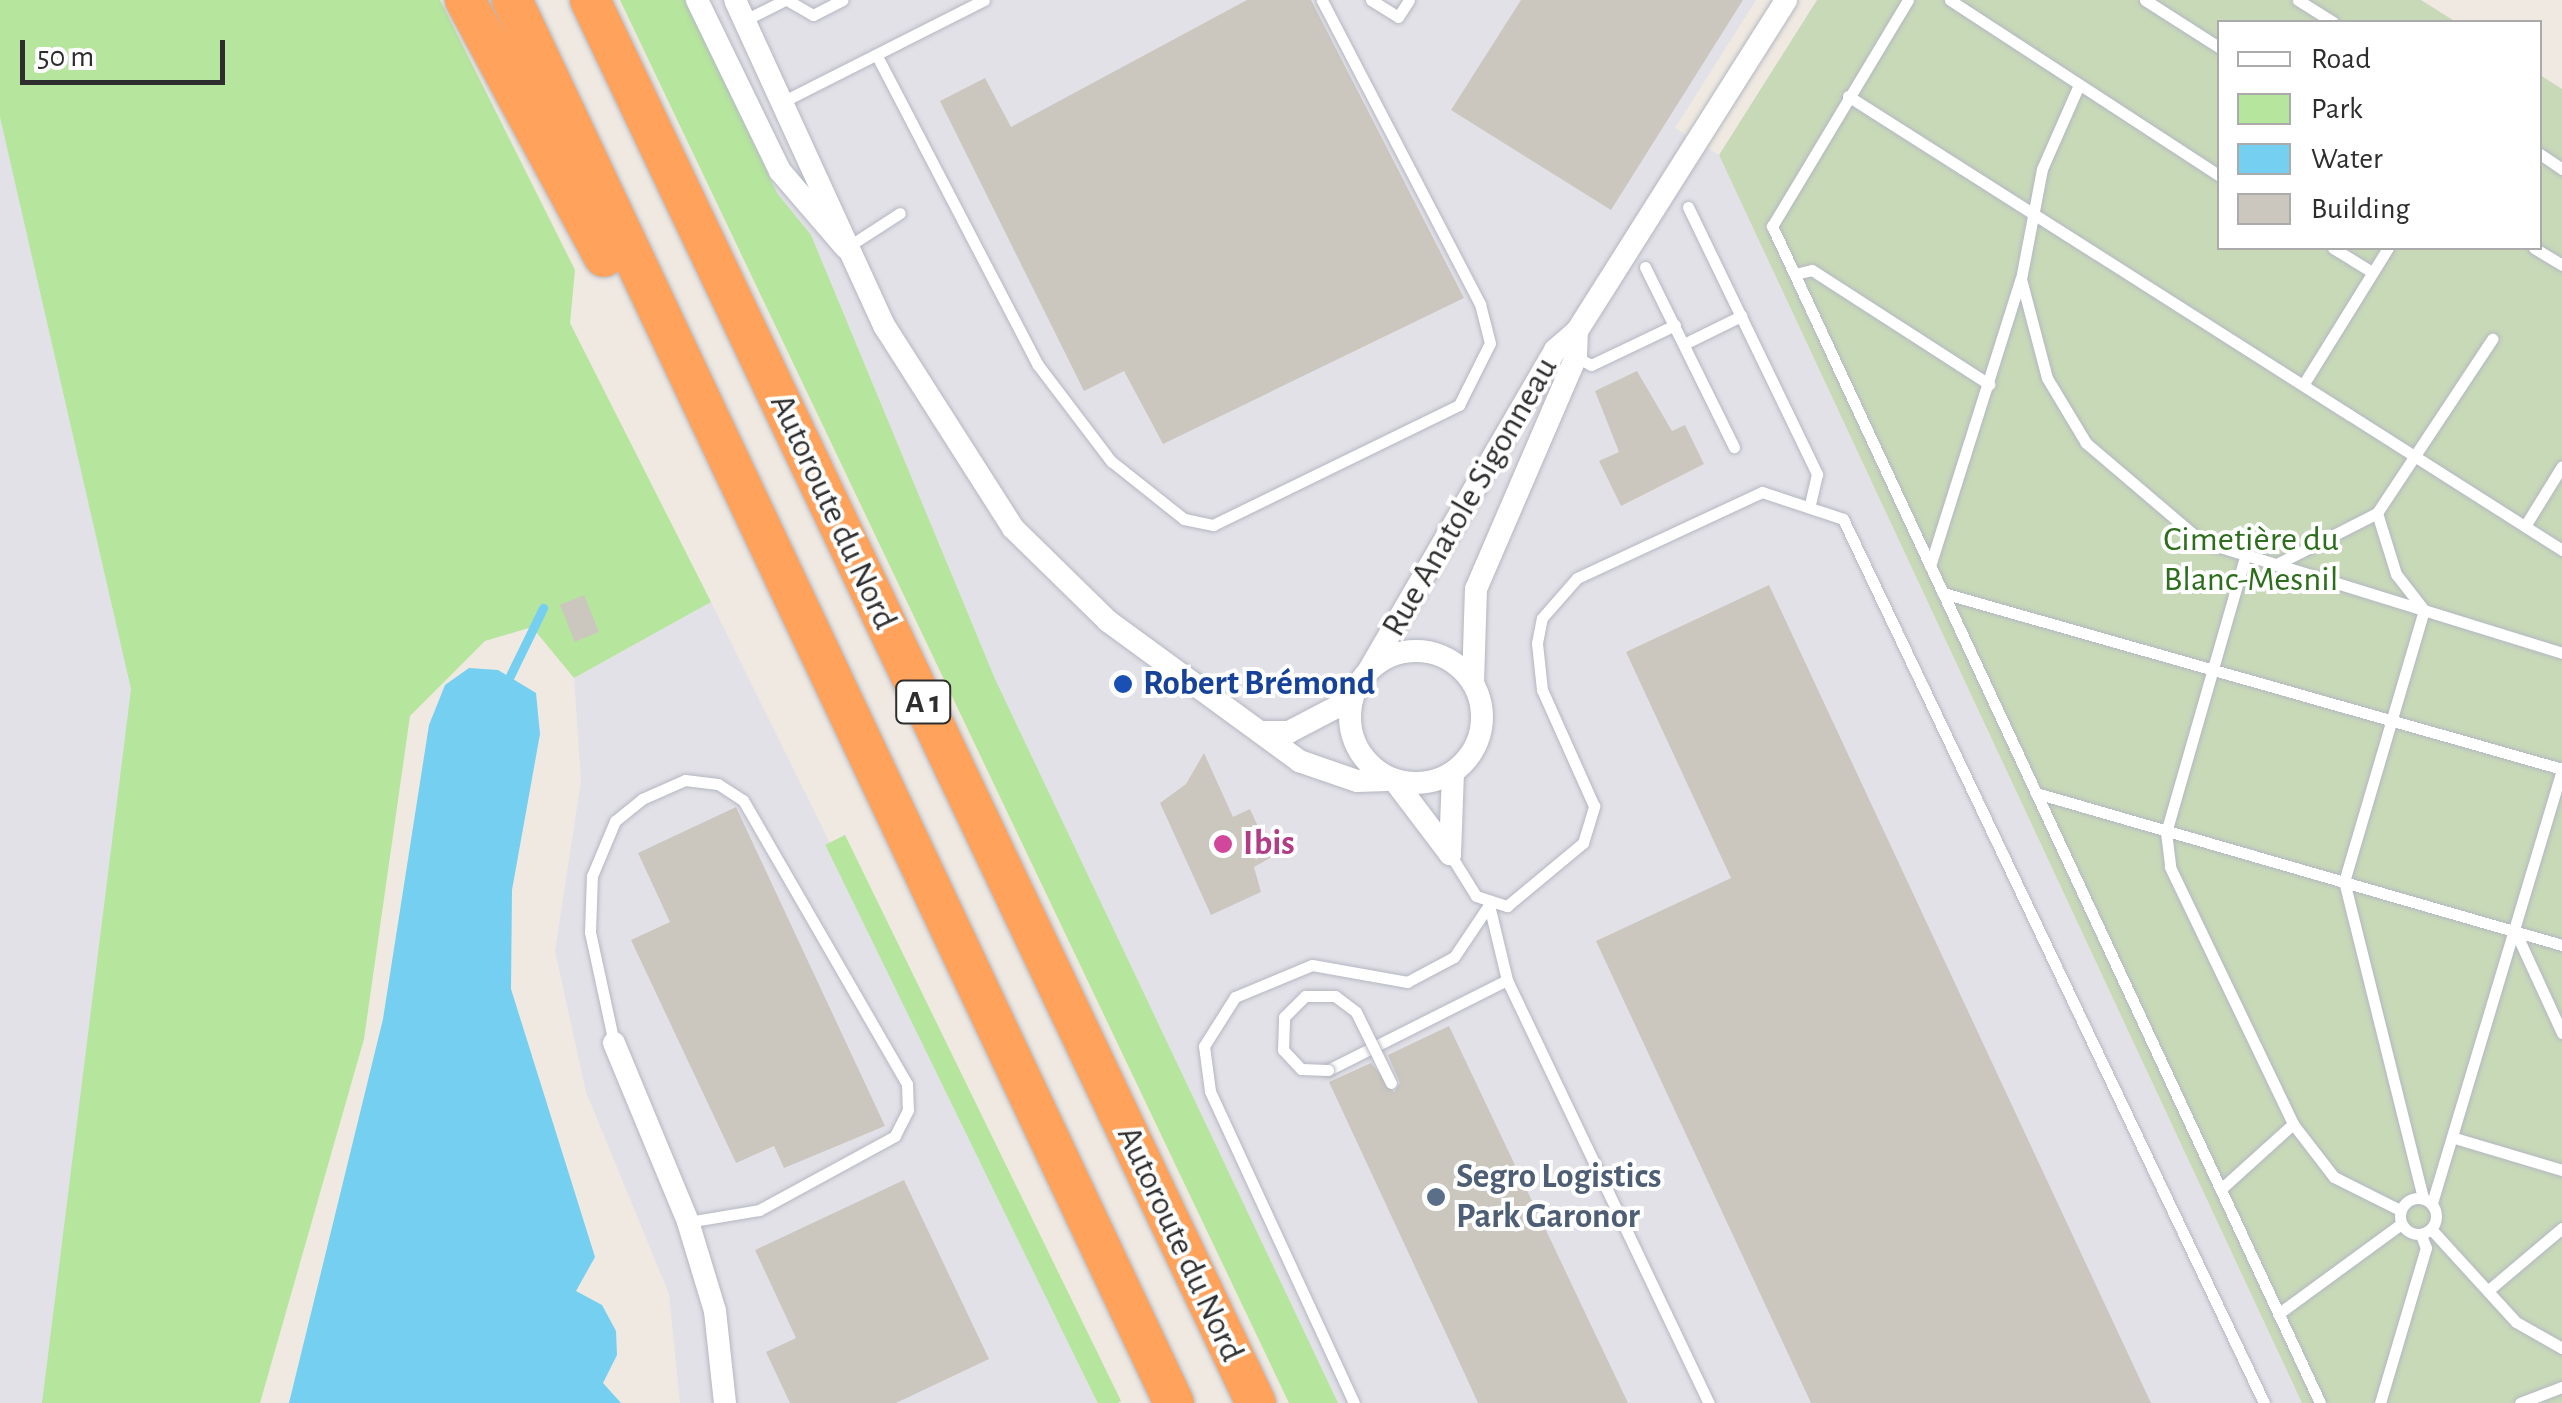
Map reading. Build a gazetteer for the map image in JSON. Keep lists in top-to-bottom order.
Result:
{
  "streets": {
    "highway": ["Autoroute du Nord", "A 1"],
    "street": ["Rue Anatole Sigonneau"]
  },
  "parks": ["Cimetière du Blanc-Mesnil"],
  "places": ["Robert Brémond", "Ibis", "Segro Logistics Park Garonor"],
  "legend": [
    "Road",
    "Park",
    "Water",
    "Building"
  ],
  "scale_bar": "50 m"
}
